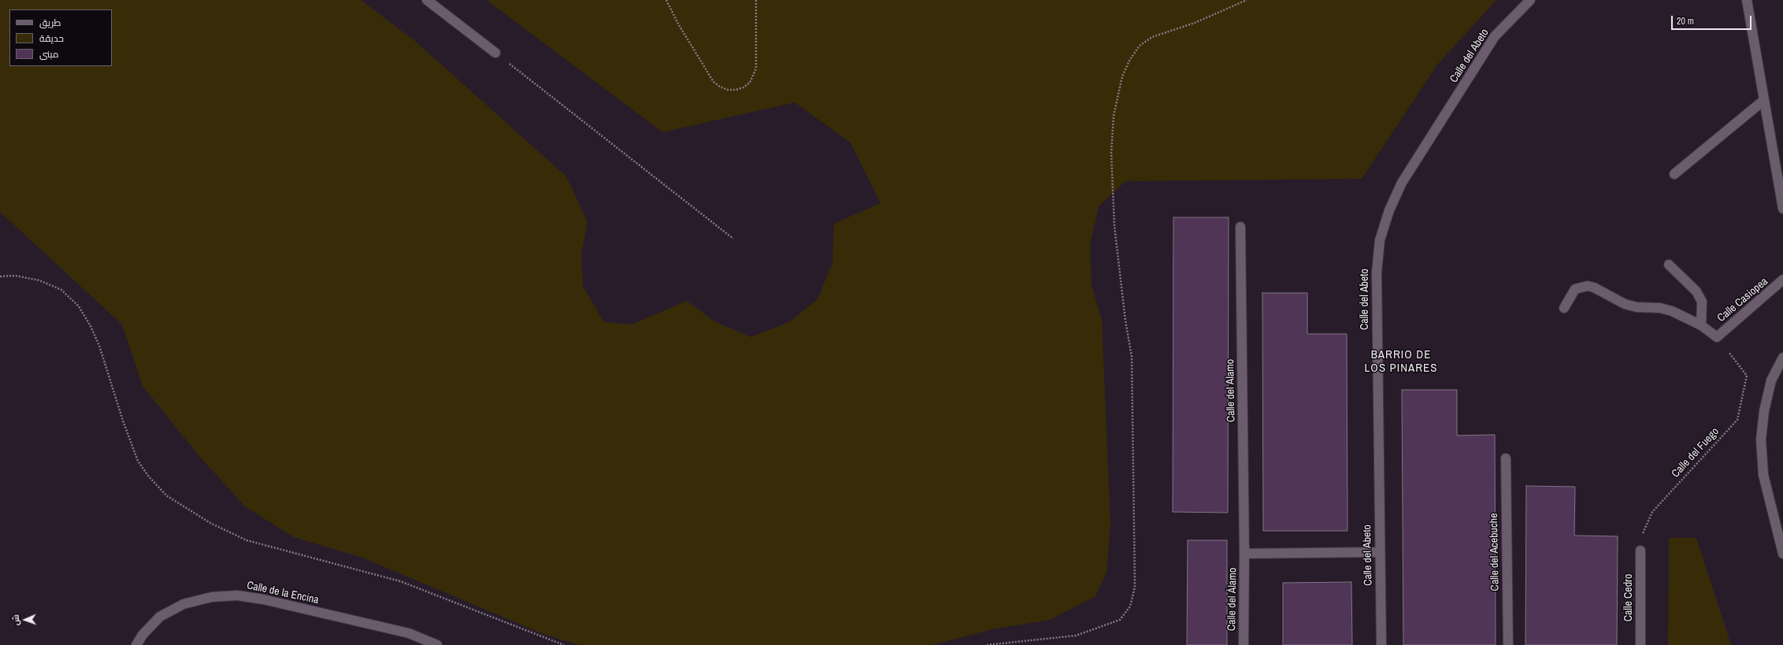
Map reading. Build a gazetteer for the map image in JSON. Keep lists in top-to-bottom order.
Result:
{
  "streets": {
    "street": [
      "Calle del Abeto",
      "Calle Casiopea",
      "Calle del Alamo",
      "Calle del Acebuche",
      "Calle de la Encina",
      "Calle Cedro",
      "Calle del Álamo"
    ],
    "path": ["Calle del Fuego"]
  },
  "crossings": [
    ["Calle Casiopea", "Calle del Fuego"],
    ["Calle del Alamo", "Calle del Álamo"],
    ["Calle del Fuego", "Calle Cedro"]
  ],
  "districts": ["BARRIO DE LOS PINARES"],
  "legend": ["طريق", "حديقة", "مبنى"],
  "scale_bar": "20 m",
  "north": "left"
}
